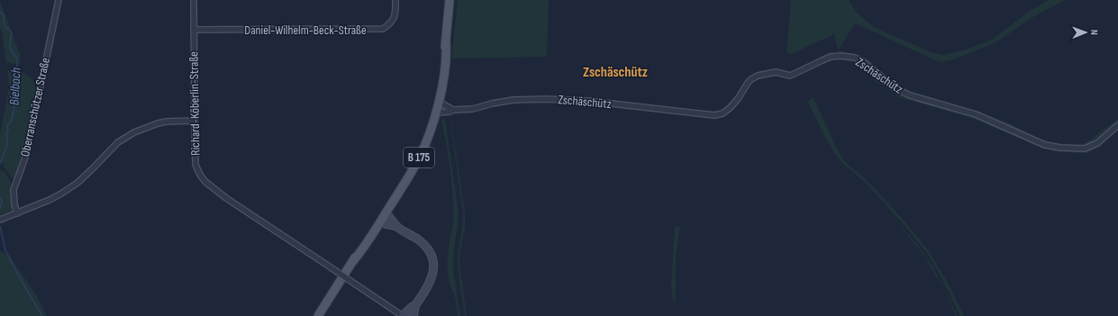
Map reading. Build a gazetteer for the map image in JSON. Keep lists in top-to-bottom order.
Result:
{
  "streets": {
    "main road": ["B 175"],
    "street": [
      "Daniel-Wilhelm-Beck-Straße",
      "Zschäschütz",
      "Richard-Köberlin-Straße",
      "Oberranschützer Straße"
    ]
  },
  "crossings": [
    ["Daniel-Wilhelm-Beck-Straße", "Richard-Köberlin-Straße"],
    ["Zschäschütz", "B 175"]
  ],
  "districts": ["Zschäschütz"],
  "water": ["Bielbach"],
  "north": "right"
}
